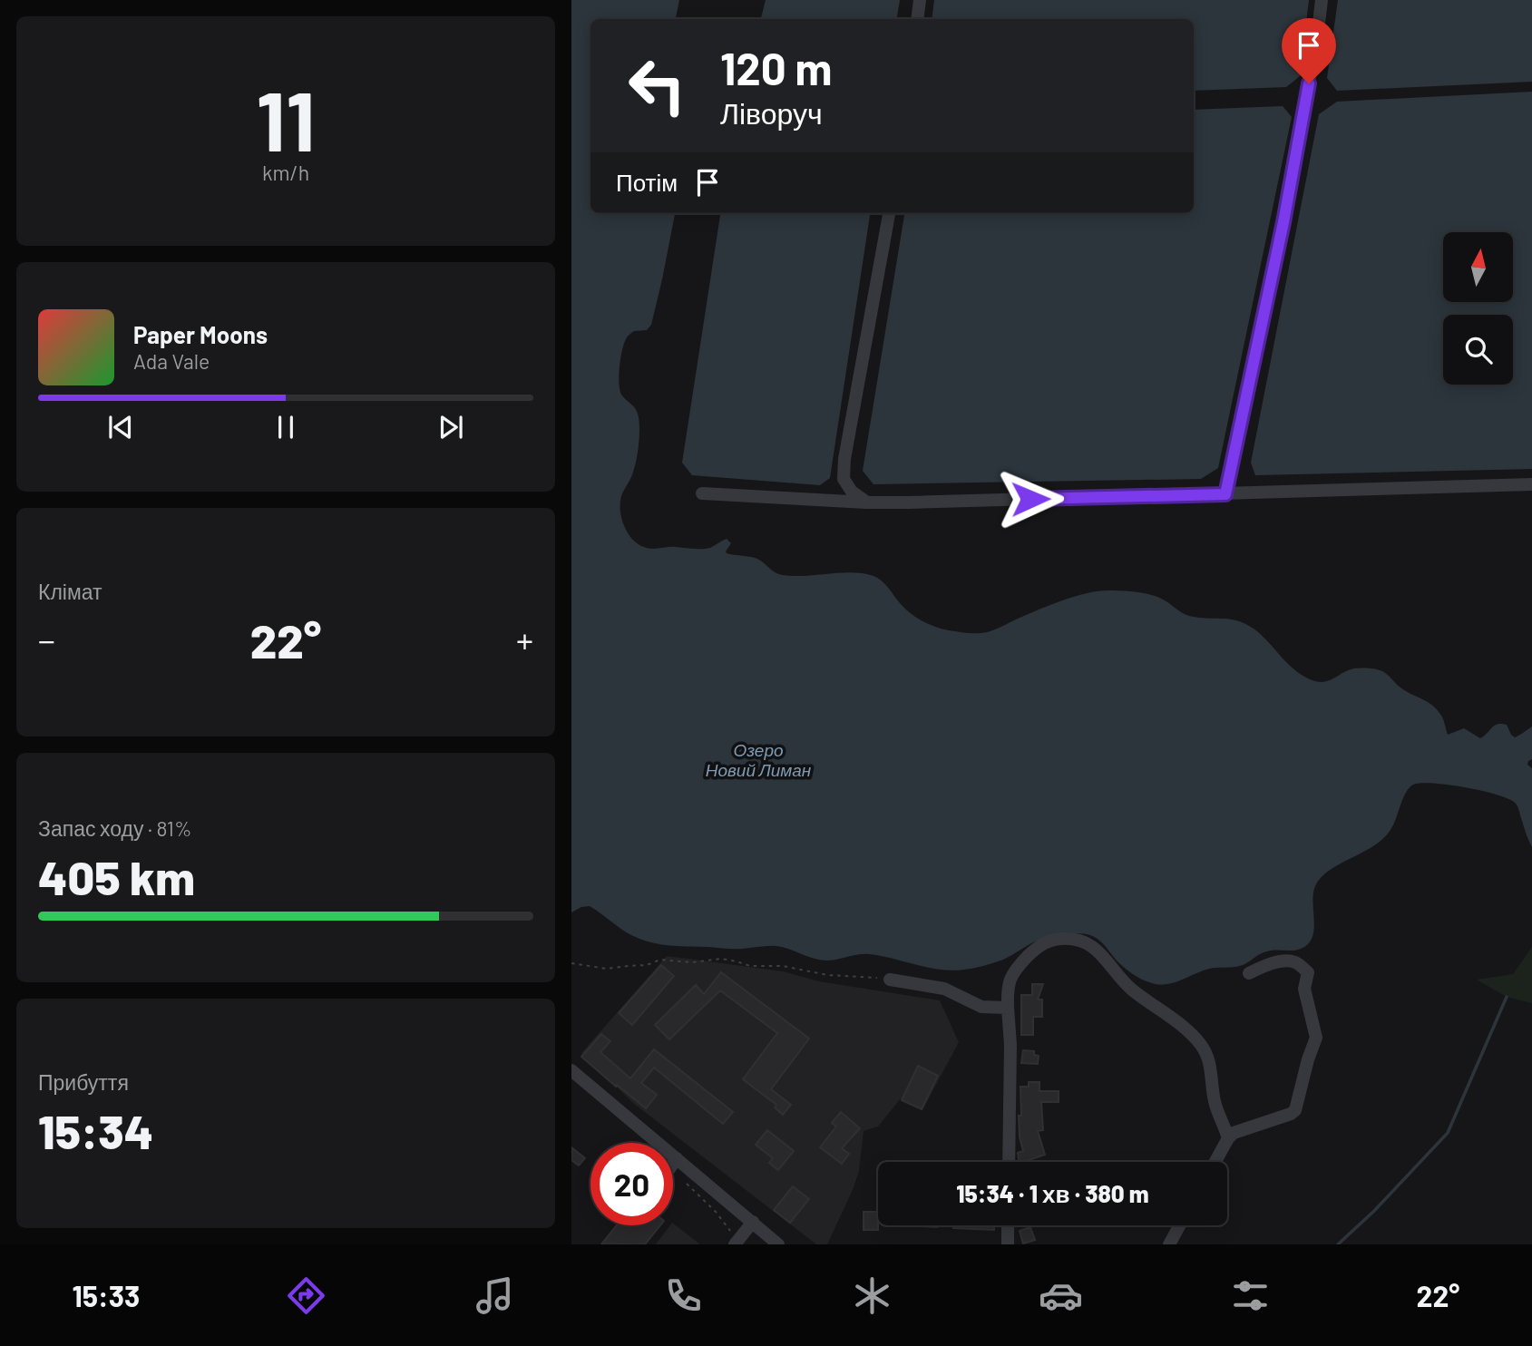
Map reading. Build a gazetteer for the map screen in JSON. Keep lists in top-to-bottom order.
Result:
{
  "water": ["Озеро Новий Лиман"],
  "north": "top",
  "page": {
    "tile": [
      ["11", "km/h"],
      "Клімат",
      ["Запас ходу · 81%", "405 km"],
      ["Прибуття", "15:34"]
    ],
    "turn": ["120 m", "Ліворуч"],
    "then": "Потім",
    "song": ["Paper Moons", "Ada Vale"],
    "heat": ["−", "22°", "+"],
    "limit": "20",
    "trip": "15:34 · 1 хв · 380 m",
    "tabs": ["15:33", "22°"]
  }
}
